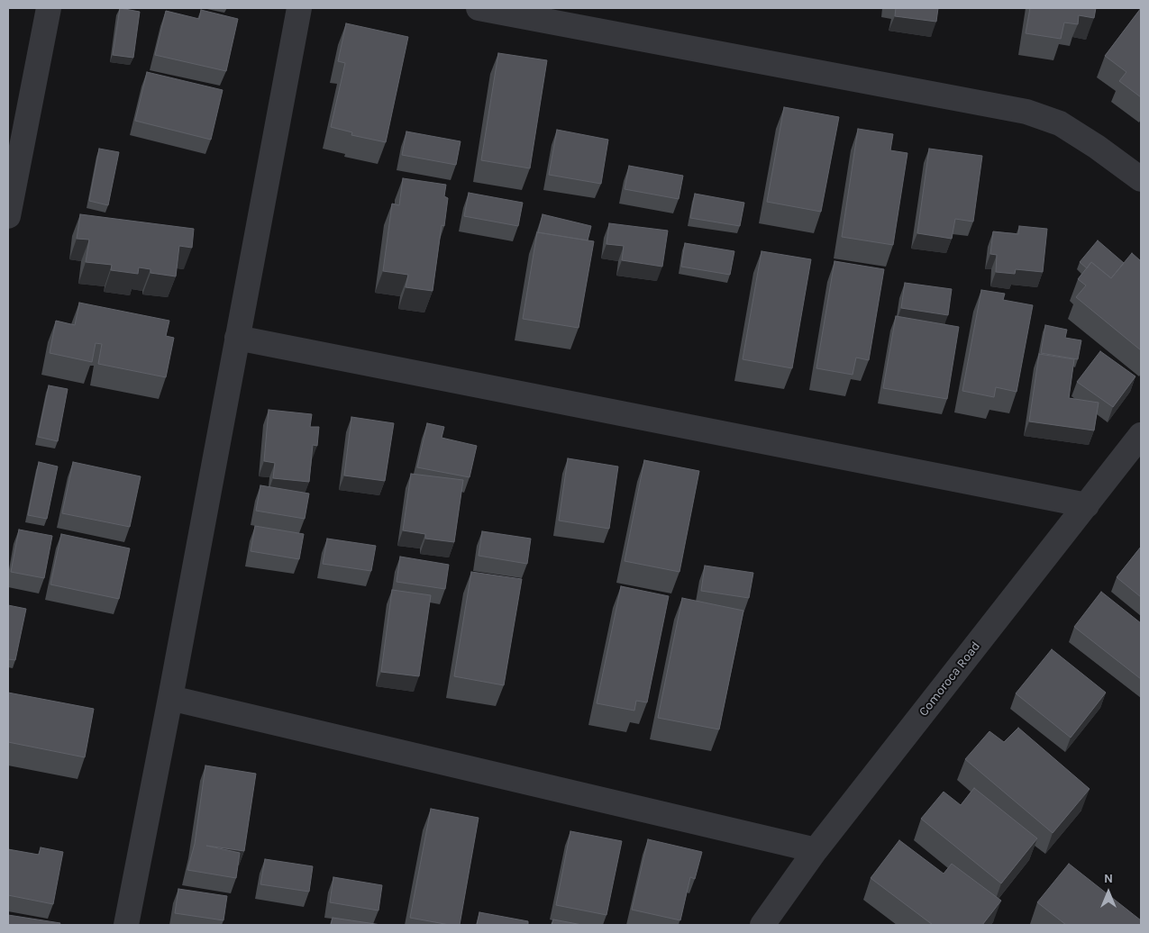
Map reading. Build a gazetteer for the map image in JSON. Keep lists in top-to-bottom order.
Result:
{
  "streets": {
    "street": ["Comoroca Road"]
  },
  "north": "top"
}
